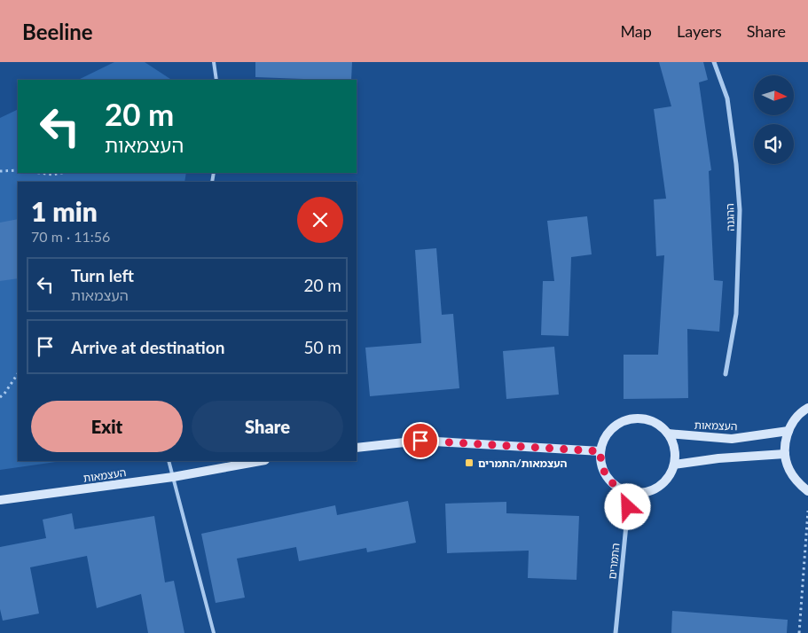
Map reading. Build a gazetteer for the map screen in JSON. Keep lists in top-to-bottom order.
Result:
{
  "streets": {
    "street": ["ההגנה", "העצמאות", "התמרים"]
  },
  "crossings": [
    ["העצמאות", "התמרים"]
  ],
  "places": {
    "transit": ["העצמאות/התמרים"]
  },
  "north": "right",
  "page": {
    "header": "Beeline",
    "nav": ["Map", "Layers", "Share"],
    "turn": ["20 m", "העצמאות"],
    "heading": ["1 min", "70 m · 11:56"],
    "list": [
      {
        "name": "Turn left",
        "note": "העצמאות",
        "value": "20 m"
      },
      {
        "name": "Arrive at destination",
        "value": "50 m"
      }
    ],
    "buttons": ["Exit", "Share"]
  }
}
